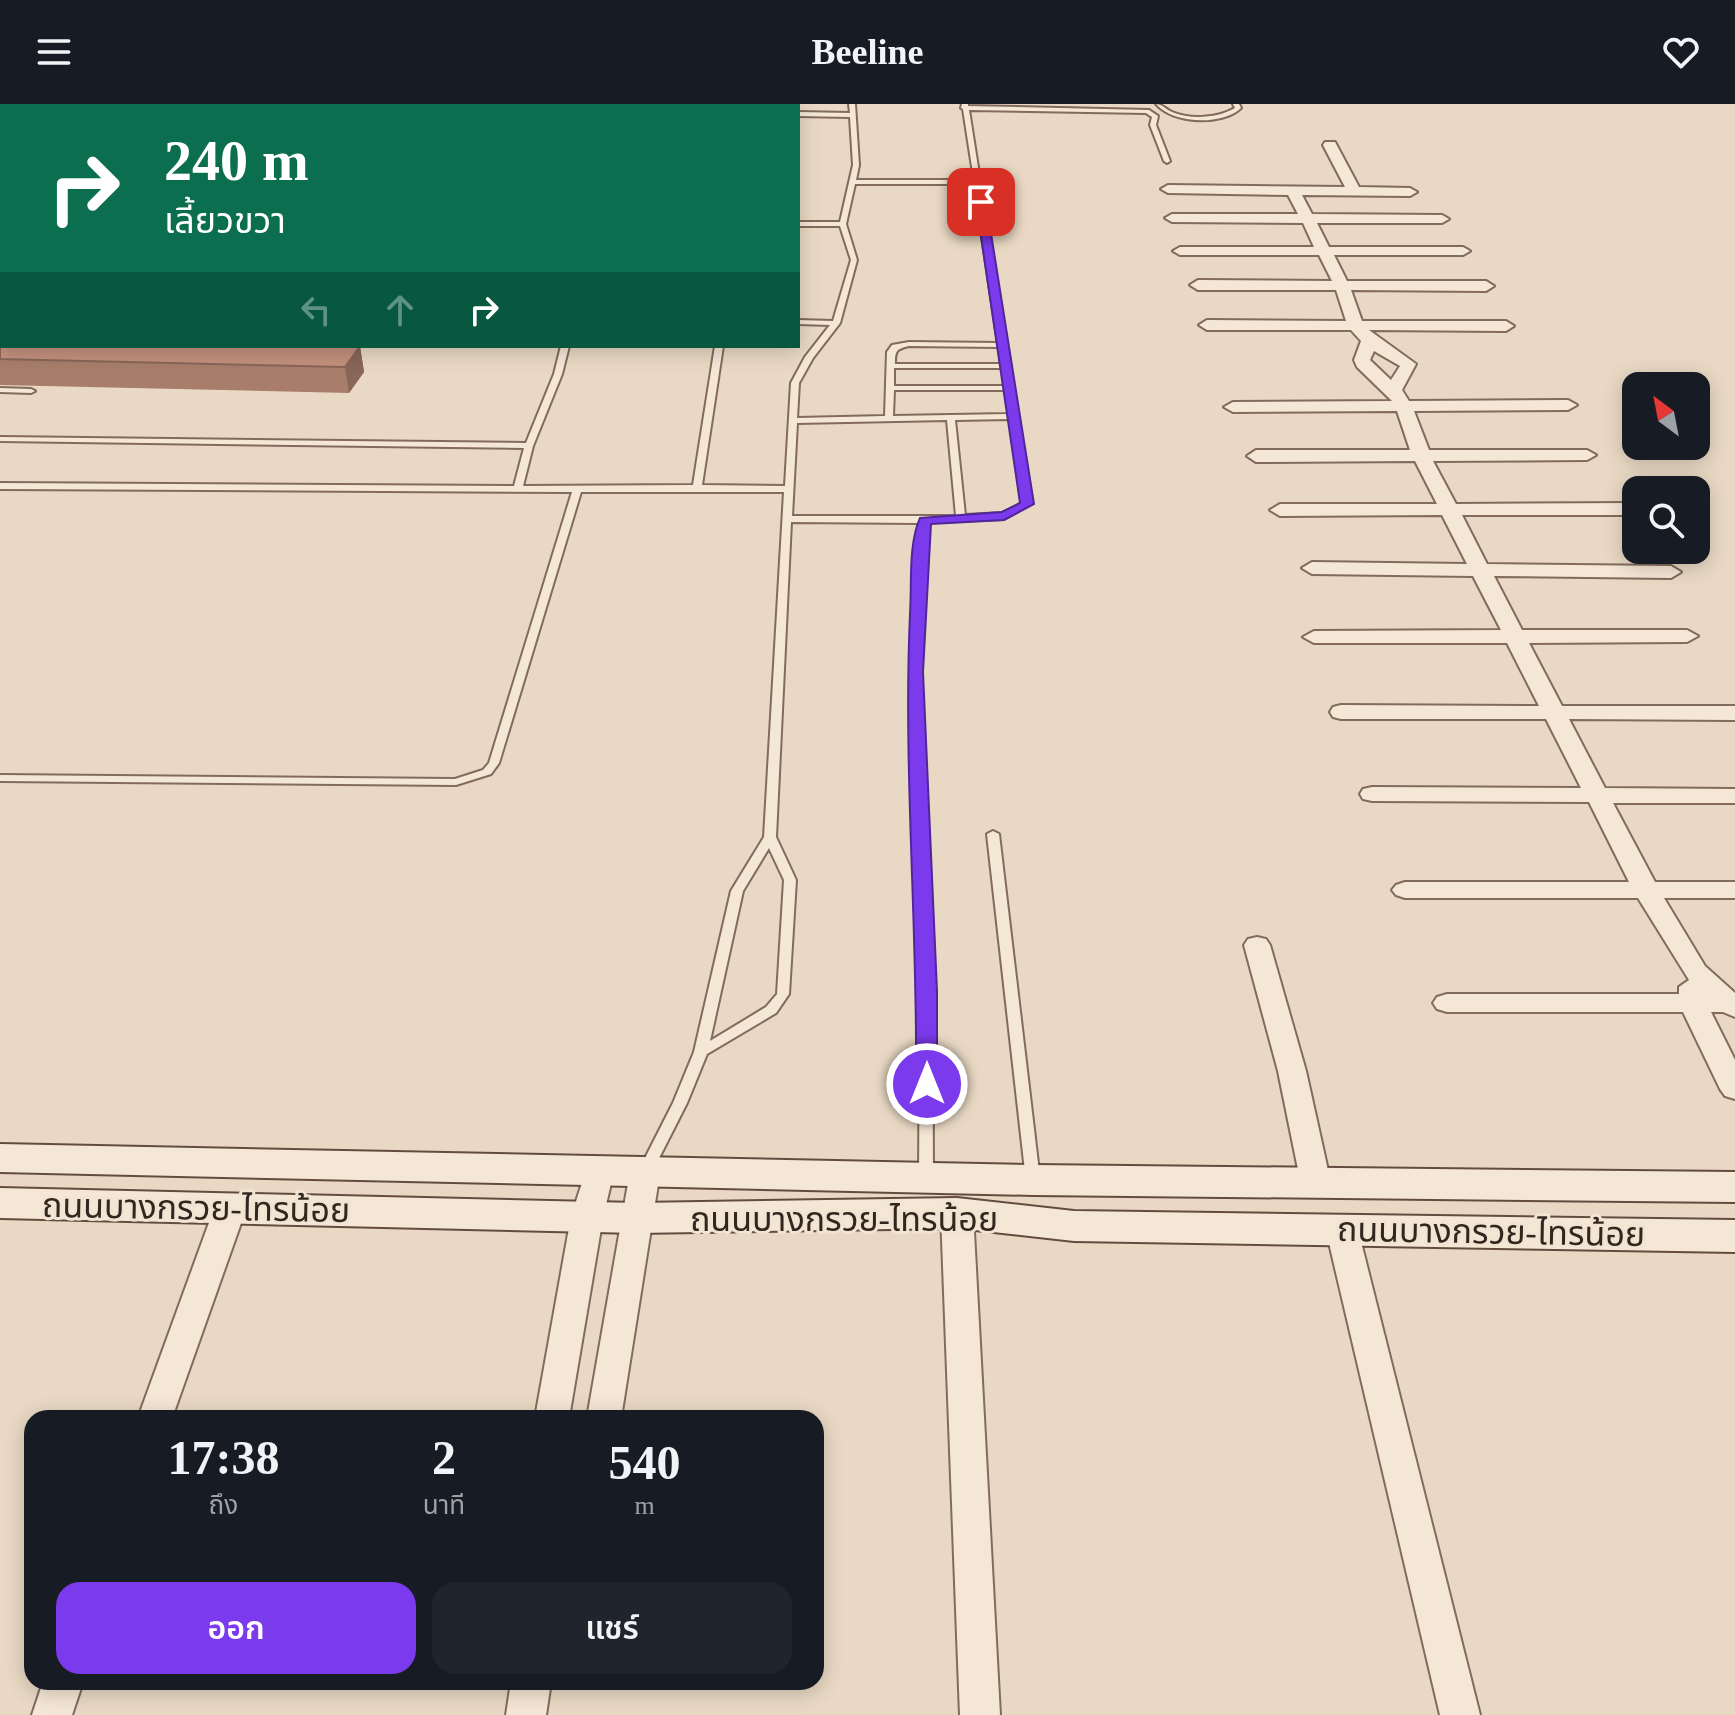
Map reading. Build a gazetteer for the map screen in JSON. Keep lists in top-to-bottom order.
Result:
{
  "streets": {
    "main road": ["ถนนบางกรวย-ไทรน้อย"]
  },
  "north": "top left",
  "page": {
    "header": "Beeline",
    "turn": ["240 m", "เลี้ยวขวา"],
    "eta": [
      "17:38",
      "ถึง",
      "2",
      "นาที",
      "540",
      "m"
    ],
    "buttons": ["ออก", "แชร์"]
  }
}
